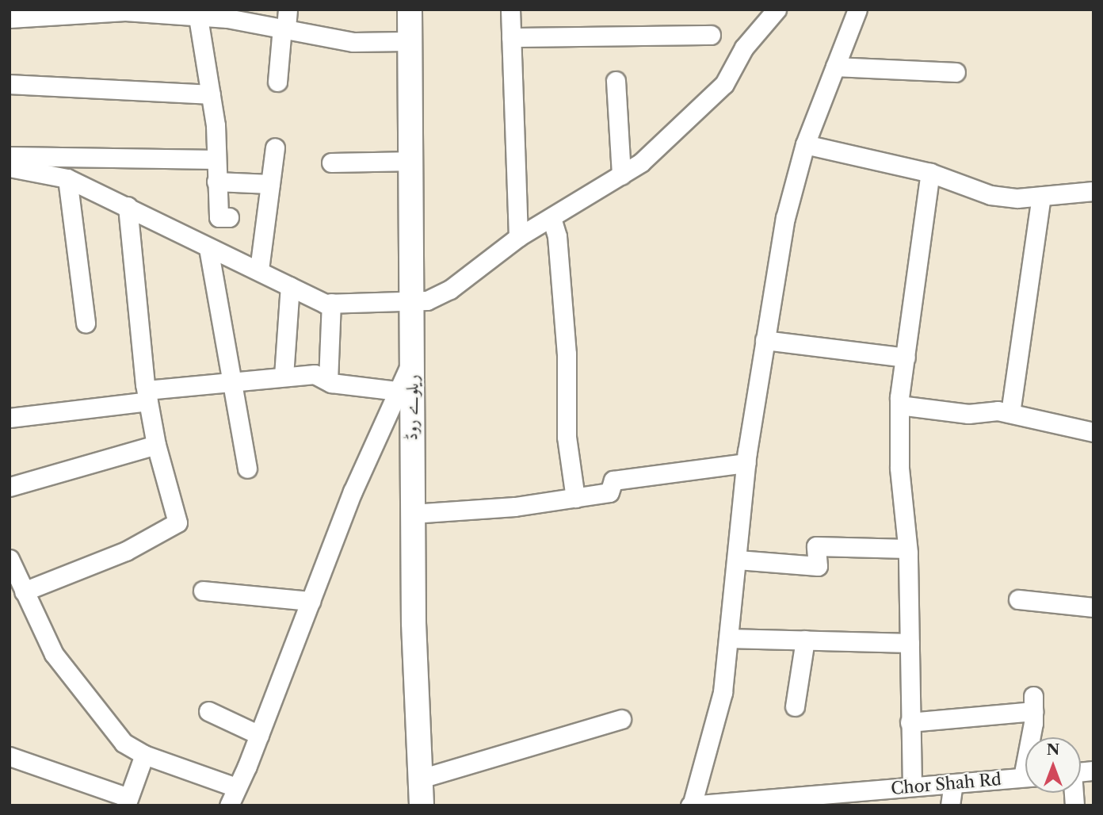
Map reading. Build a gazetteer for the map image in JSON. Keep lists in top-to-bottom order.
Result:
{
  "streets": {
    "main road": ["ریلوے روڈ"],
    "street": ["Chor Shah Rd"]
  },
  "north": "top"
}
